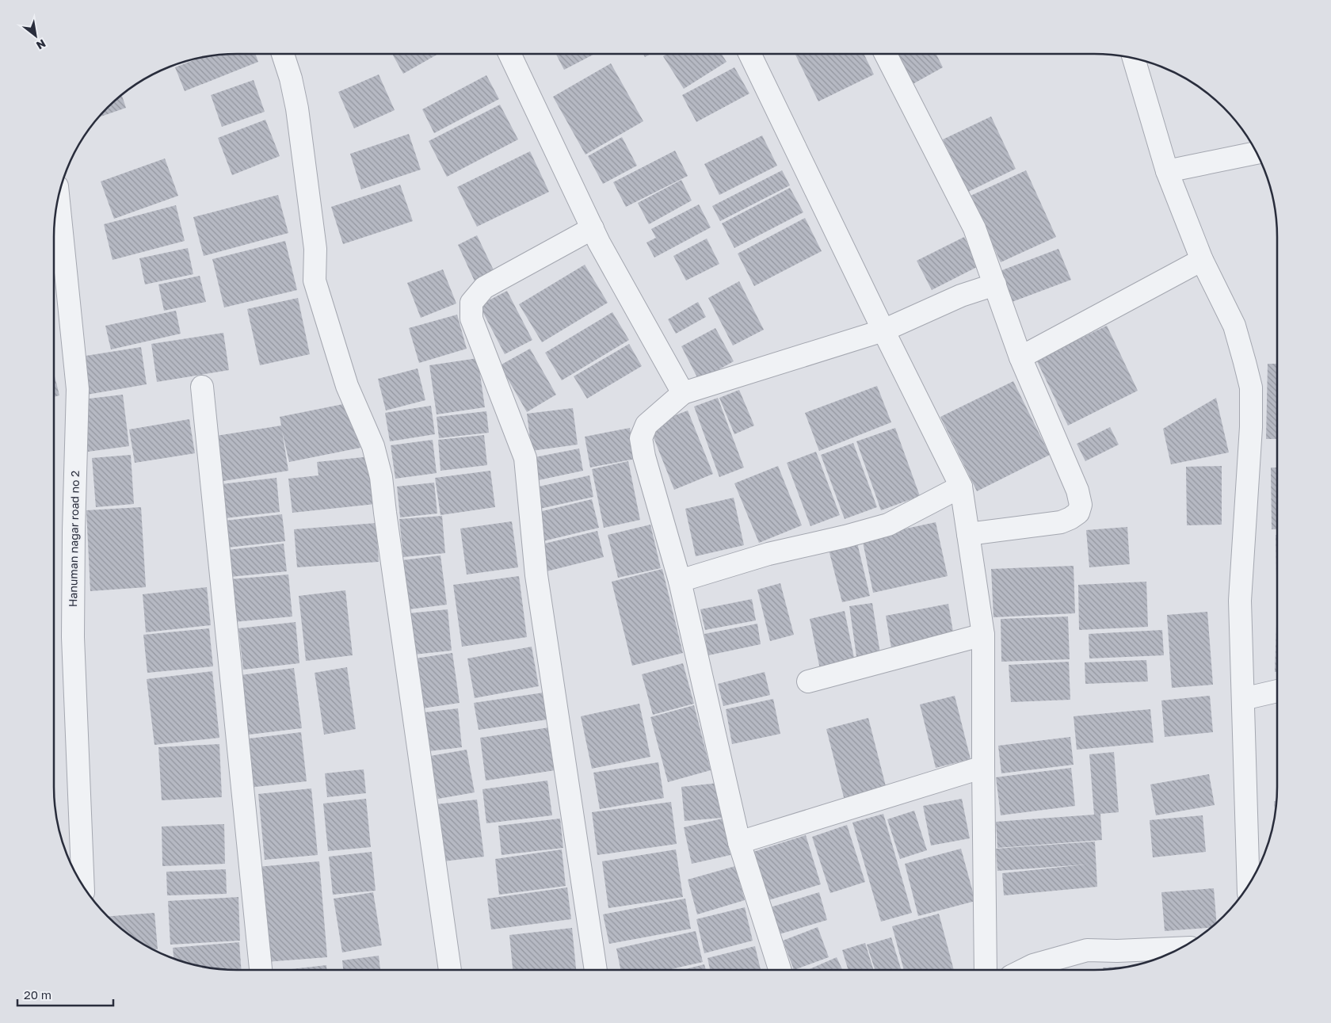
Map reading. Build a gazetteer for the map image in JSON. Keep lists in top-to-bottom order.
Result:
{
  "streets": {
    "street": ["Hanuman nagar road no 2"]
  },
  "scale_bar": "20 m",
  "north": "bottom right"
}
